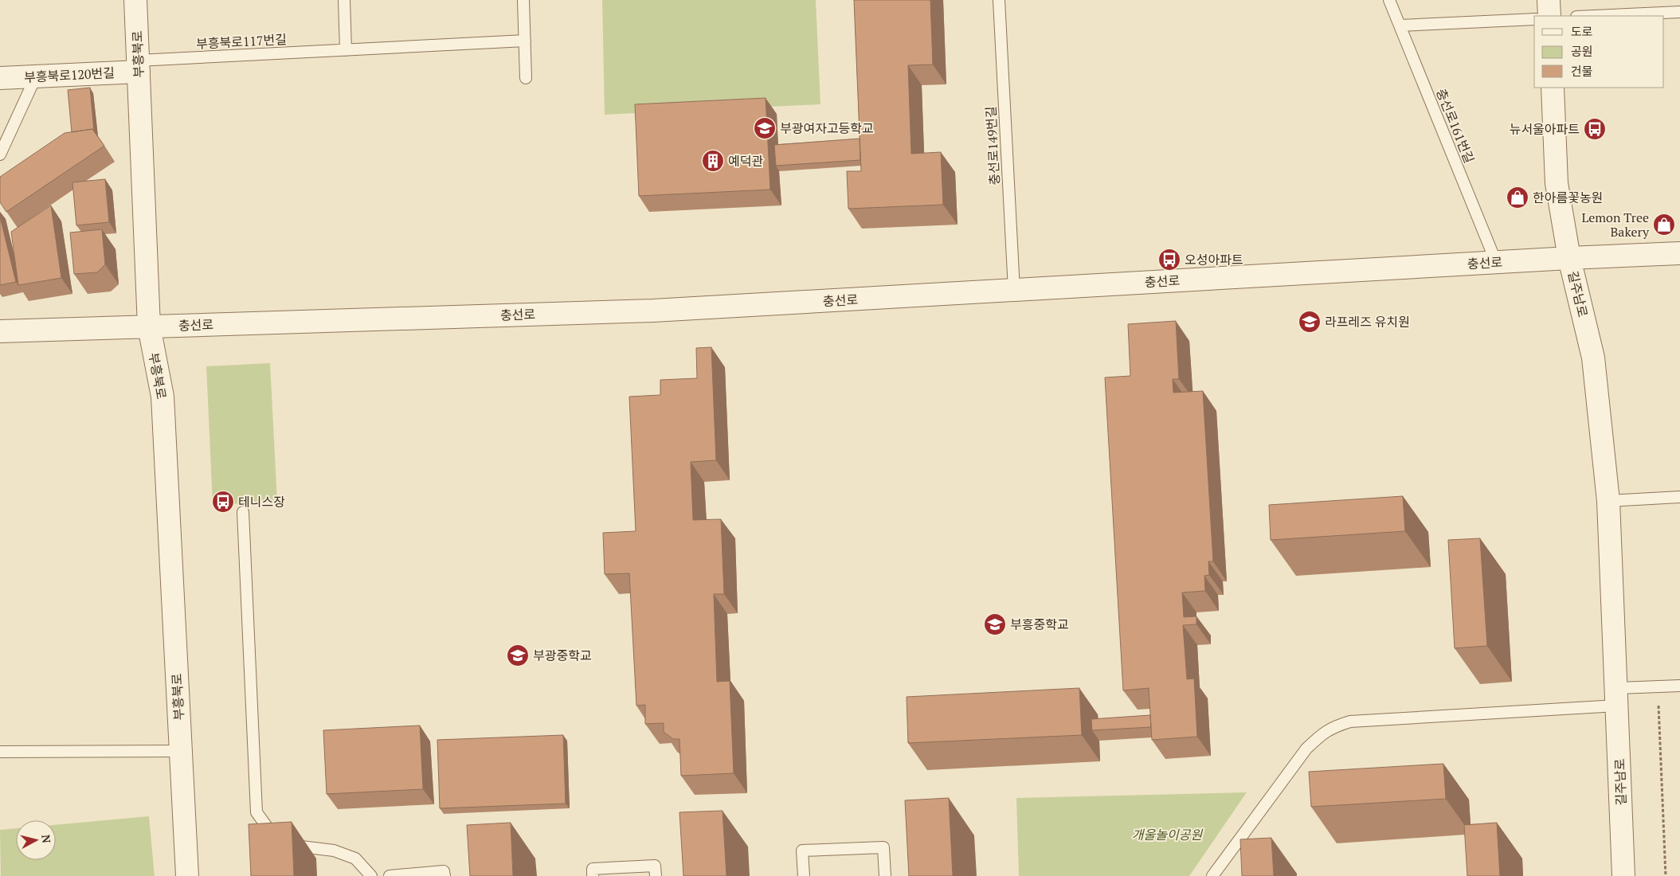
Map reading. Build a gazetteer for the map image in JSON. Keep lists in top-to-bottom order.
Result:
{
  "streets": {
    "street": [
      "부흥북로",
      "부흥북로120번길",
      "충선로",
      "길주남로"
    ],
    "lane": ["부흥북로117번길", "충선로161번길", "충선로149번길"]
  },
  "crossings": [
    ["부흥북로117번길", "부흥북로"],
    ["부흥북로117번길", "부흥북로120번길"],
    ["부흥북로", "부흥북로120번길"],
    ["부흥북로", "충선로"],
    ["충선로161번길", "충선로"],
    ["충선로149번길", "충선로"],
    ["충선로", "길주남로"]
  ],
  "parks": ["개울놀이공원"],
  "places": {
    "school or university": [
      "부광여자고등학교",
      "라프레즈 유치원",
      "부흥중학교",
      "부광중학교"
    ],
    "bus stop": ["뉴서울아파트", "오성아파트", "테니스장"],
    "building": ["예덕관"],
    "shop": ["한아름꽃농원", "Lemon Tree Bakery"]
  },
  "legend": ["도로", "공원", "건물"],
  "north": "right"
}
